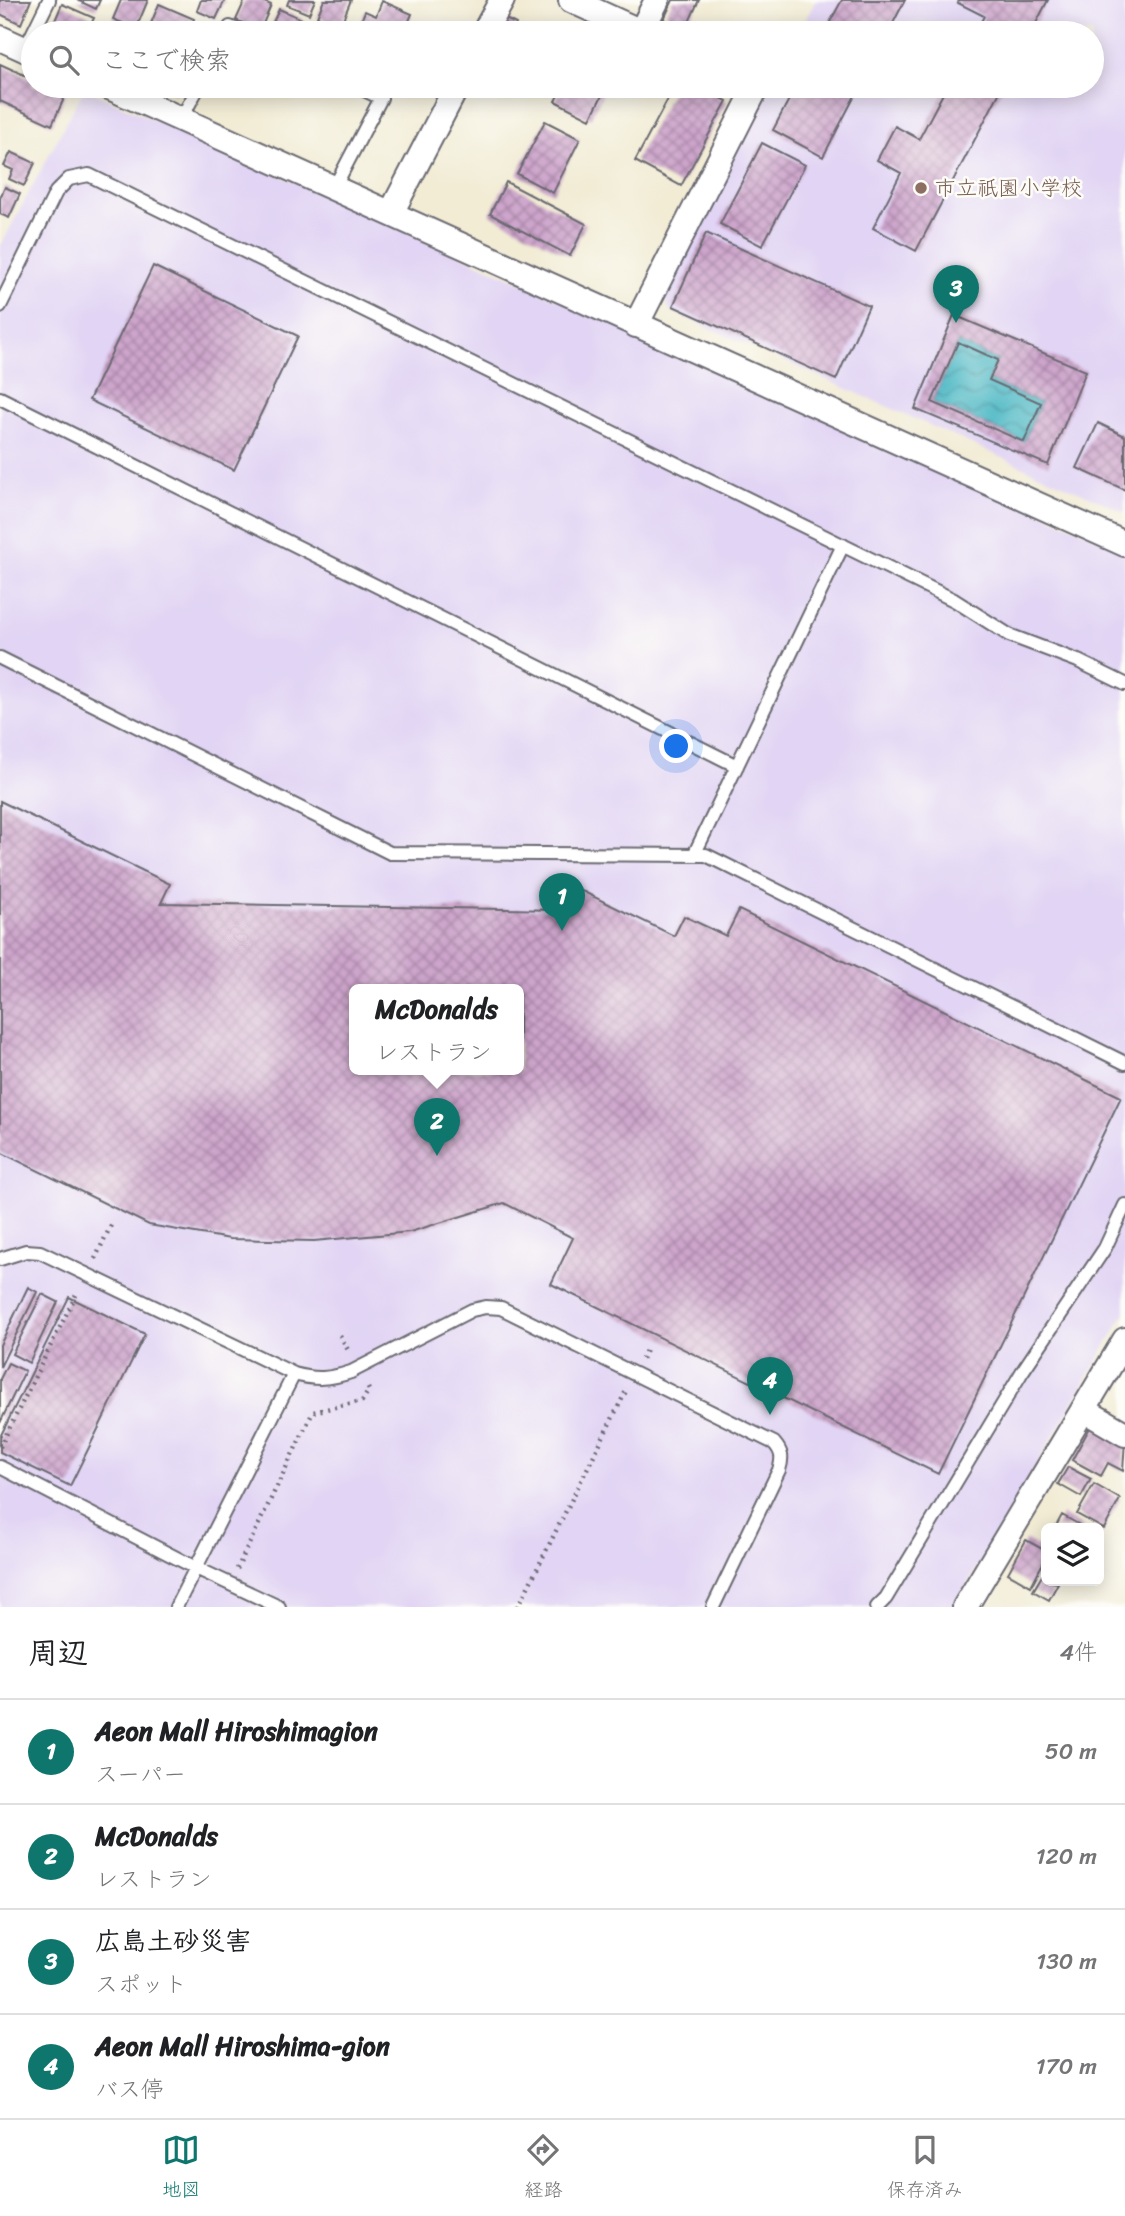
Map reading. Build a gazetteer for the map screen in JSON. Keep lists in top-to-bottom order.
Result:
{
  "places": ["市立祇園小学校"],
  "page": {
    "search": "ここで検索",
    "pins": [
      "3",
      "1",
      "2",
      "4"
    ],
    "popup": ["McDonalds", "レストラン"],
    "heading": ["周辺", "4件"],
    "list": [
      {
        "mark": "1",
        "name": "Aeon Mall Hiroshimagion",
        "note": "スーパー",
        "value": "50 m"
      },
      {
        "mark": "2",
        "name": "McDonalds",
        "note": "レストラン",
        "value": "120 m"
      },
      {
        "mark": "3",
        "name": "広島土砂災害",
        "note": "スポット",
        "value": "130 m"
      },
      {
        "mark": "4",
        "name": "Aeon Mall Hiroshima-gion",
        "note": "バス停",
        "value": "170 m"
      }
    ],
    "nav": ["地図", "経路", "保存済み"]
  }
}
